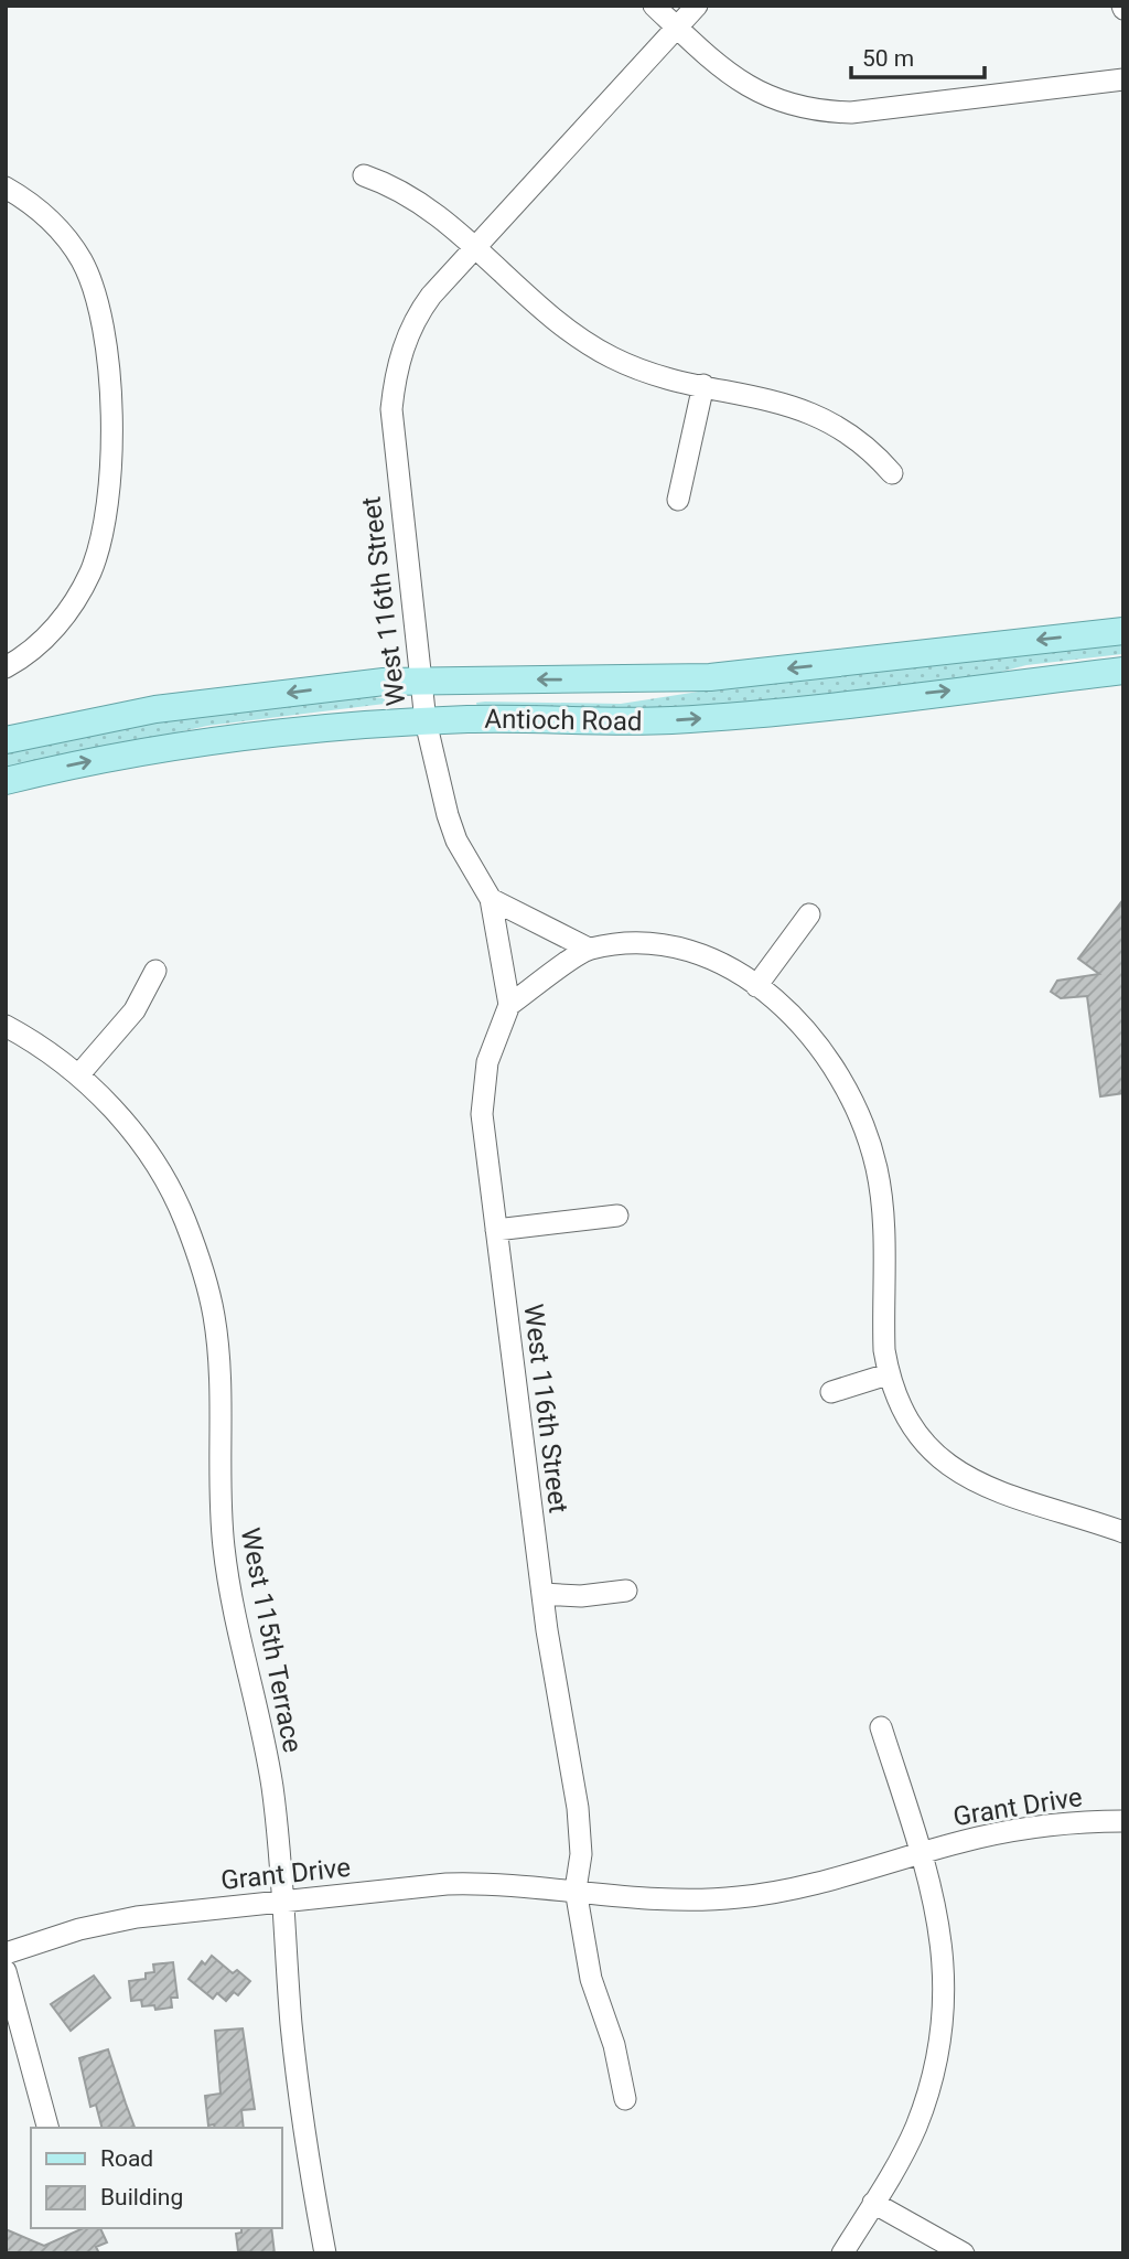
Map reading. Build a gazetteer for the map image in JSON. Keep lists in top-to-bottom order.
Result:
{
  "streets": {
    "main road": ["Antioch Road"],
    "street": ["West 116th Street", "West 115th Terrace", "Grant Drive"]
  },
  "crossings": [
    ["West 116th Street", "Antioch Road"],
    ["West 116th Street", "Grant Drive"],
    ["West 115th Terrace", "Grant Drive"]
  ],
  "legend": ["Road", "Building"],
  "scale_bar": "50 m"
}
